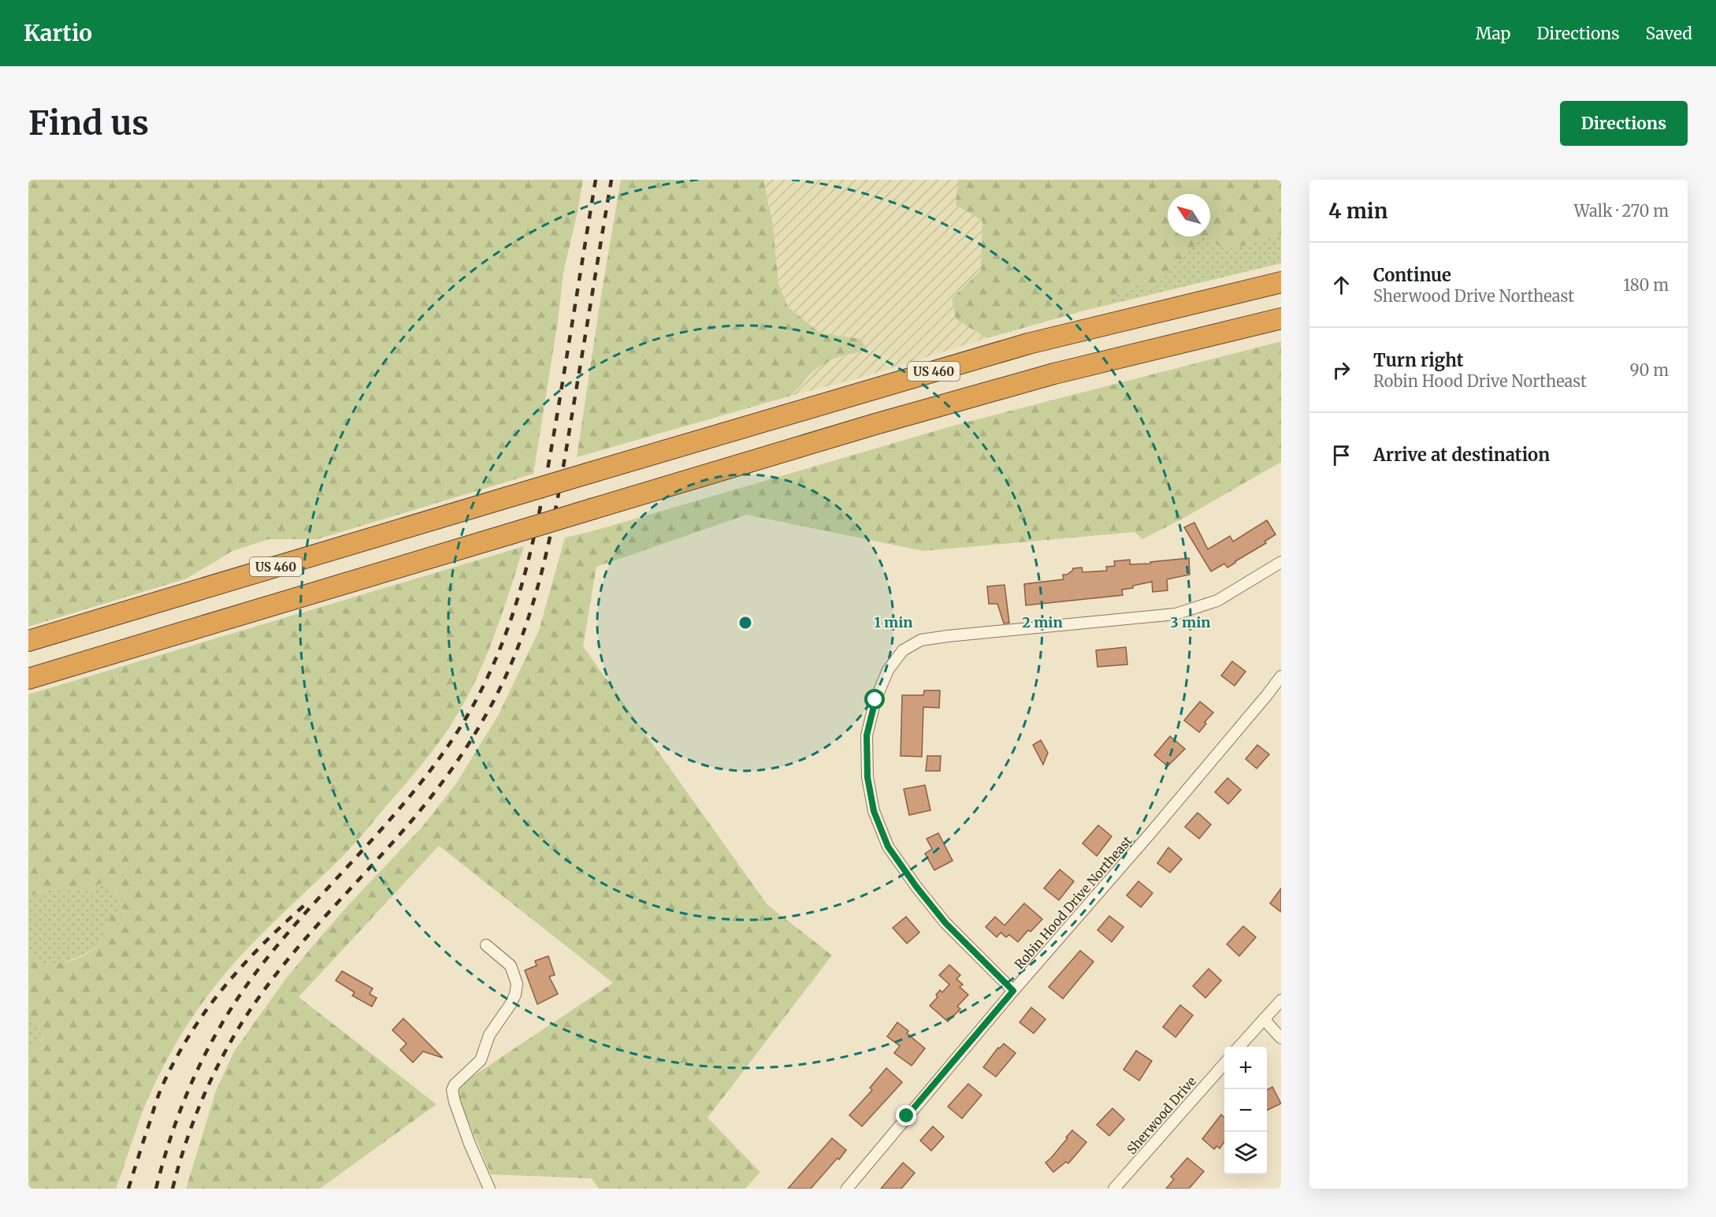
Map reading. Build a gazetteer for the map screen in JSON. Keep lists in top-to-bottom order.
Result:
{
  "streets": {
    "highway": ["US 460"],
    "street": ["Robin Hood Drive Northeast", "Sherwood Drive"]
  },
  "north": "top left",
  "page": {
    "header": "Kartio",
    "nav": ["Map", "Directions", "Saved"],
    "buttons": "Directions",
    "title": "Find us",
    "heading": ["4 min", "Walk · 270 m"],
    "list": [
      ["Continue", "Sherwood Drive Northeast", "180 m"],
      ["Turn right", "Robin Hood Drive Northeast", "90 m"],
      "Arrive at destination"
    ],
    "map_buttons": ["+", "−"]
  },
  "rings": ["1 min", "2 min", "3 min"]
}
